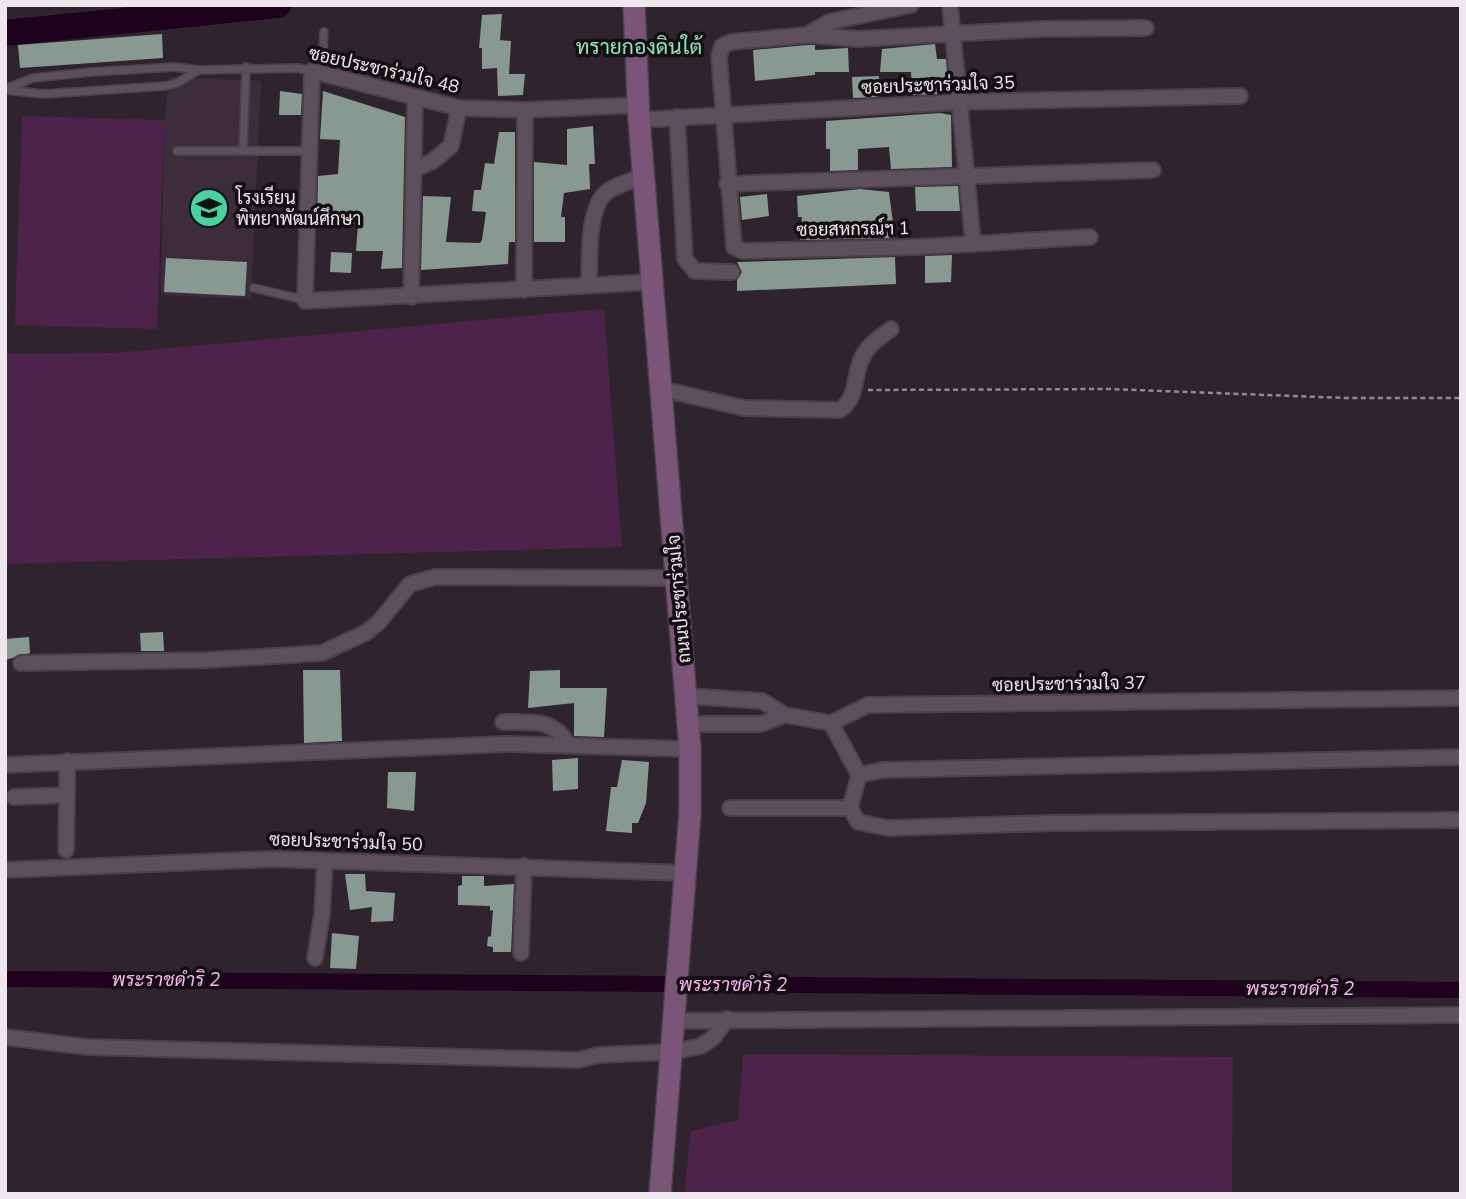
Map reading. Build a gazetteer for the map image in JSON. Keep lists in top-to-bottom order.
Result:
{
  "streets": {
    "main road": ["ถนนประชาร่วมใจ"],
    "street": [
      "ซอยประชาร่วมใจ 48",
      "ซอยประชาร่วมใจ 35",
      "ซอยสหกรณ์ฯ 1",
      "ซอยประชาร่วมใจ 37",
      "ซอยประชาร่วมใจ 50"
    ]
  },
  "crossings": [
    ["ซอยประชาร่วมใจ 48", "ซอยประชาร่วมใจ 35"],
    ["ซอยประชาร่วมใจ 48", "ถนนประชาร่วมใจ"],
    ["ซอยประชาร่วมใจ 35", "ถนนประชาร่วมใจ"],
    ["ถนนประชาร่วมใจ", "ซอยประชาร่วมใจ 50"]
  ],
  "districts": ["ทรายกองดินใต้"],
  "water": ["พระราชดำริ 2"],
  "places": {
    "school or university": ["โรงเรียน พิทยาพัฒน์ศึกษา"]
  }
}
